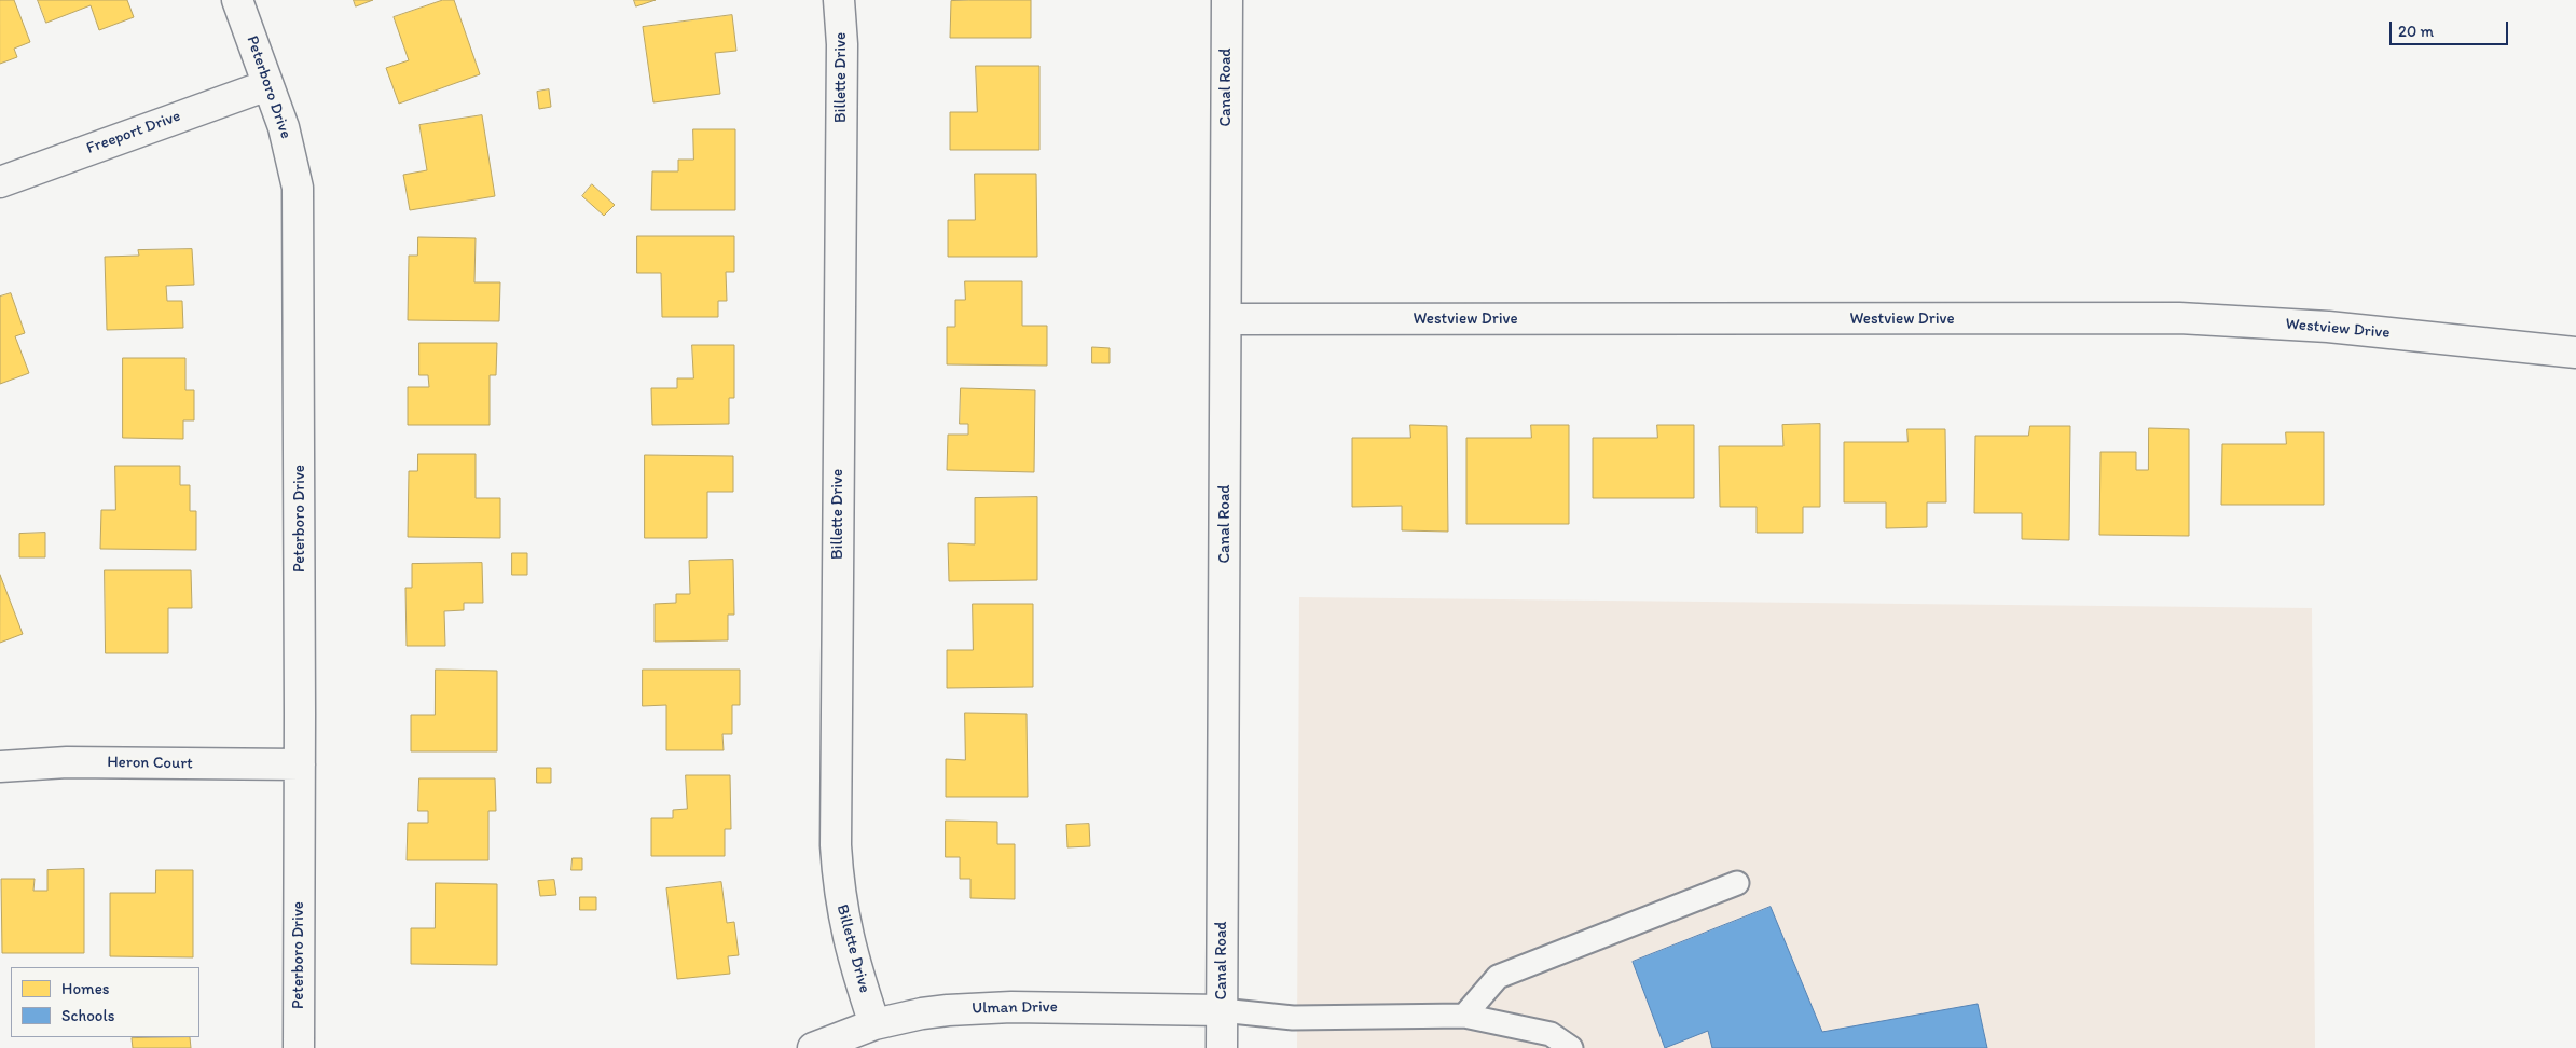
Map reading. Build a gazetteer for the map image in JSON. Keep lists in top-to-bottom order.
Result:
{
  "streets": {
    "street": [
      "Billette Drive",
      "Peterboro Drive",
      "Canal Road",
      "Freeport Drive",
      "Westview Drive",
      "Heron Court",
      "Ulman Drive"
    ]
  },
  "crossings": [
    ["Billette Drive", "Ulman Drive"],
    ["Peterboro Drive", "Freeport Drive"],
    ["Peterboro Drive", "Heron Court"],
    ["Canal Road", "Westview Drive"],
    ["Canal Road", "Ulman Drive"]
  ],
  "legend": ["Homes", "Schools"],
  "scale_bar": "20 m"
}
